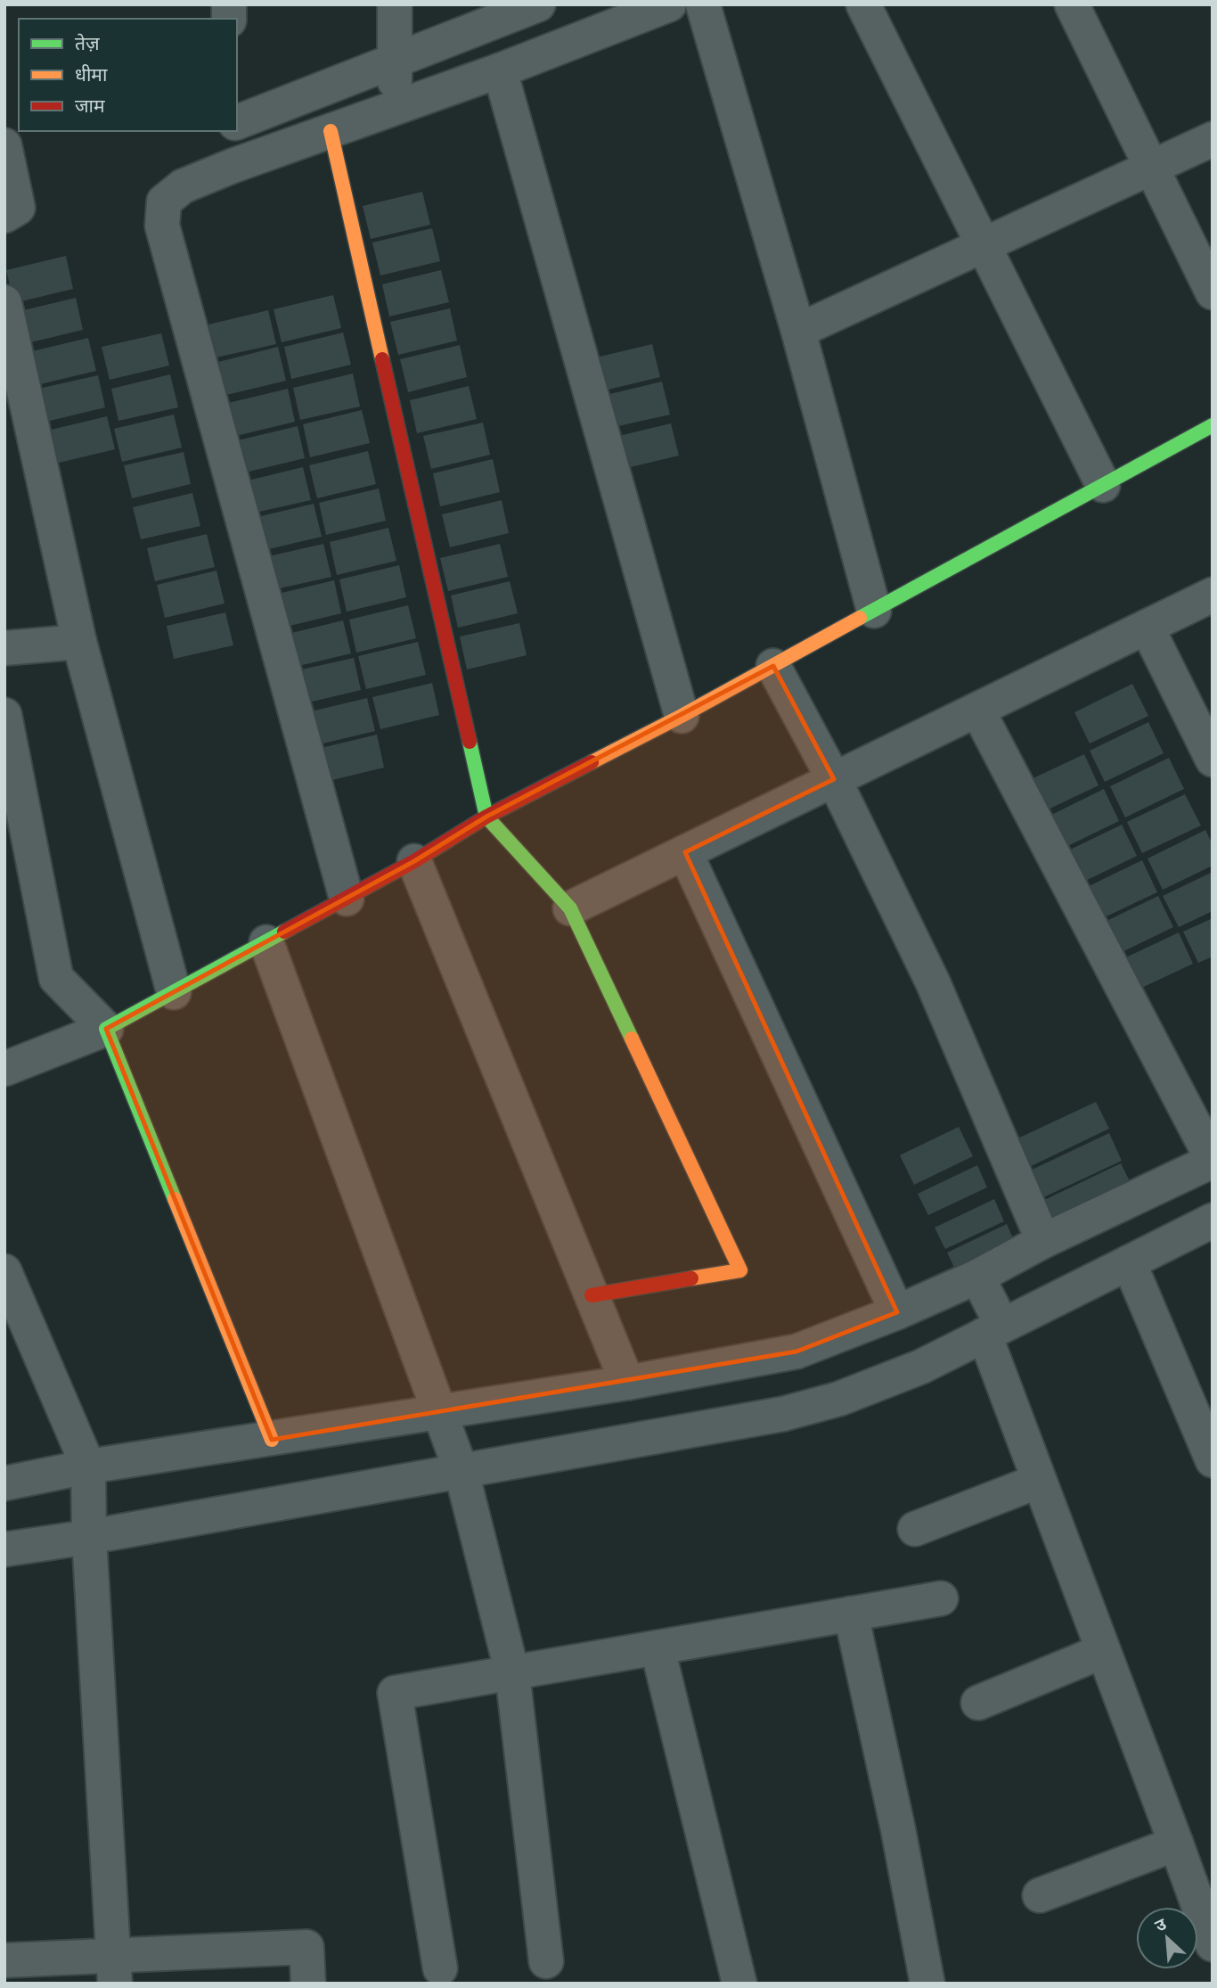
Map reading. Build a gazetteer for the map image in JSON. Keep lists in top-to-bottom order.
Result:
{
  "legend": ["तेज़", "धीमा", "जाम"],
  "north": "top left"
}
